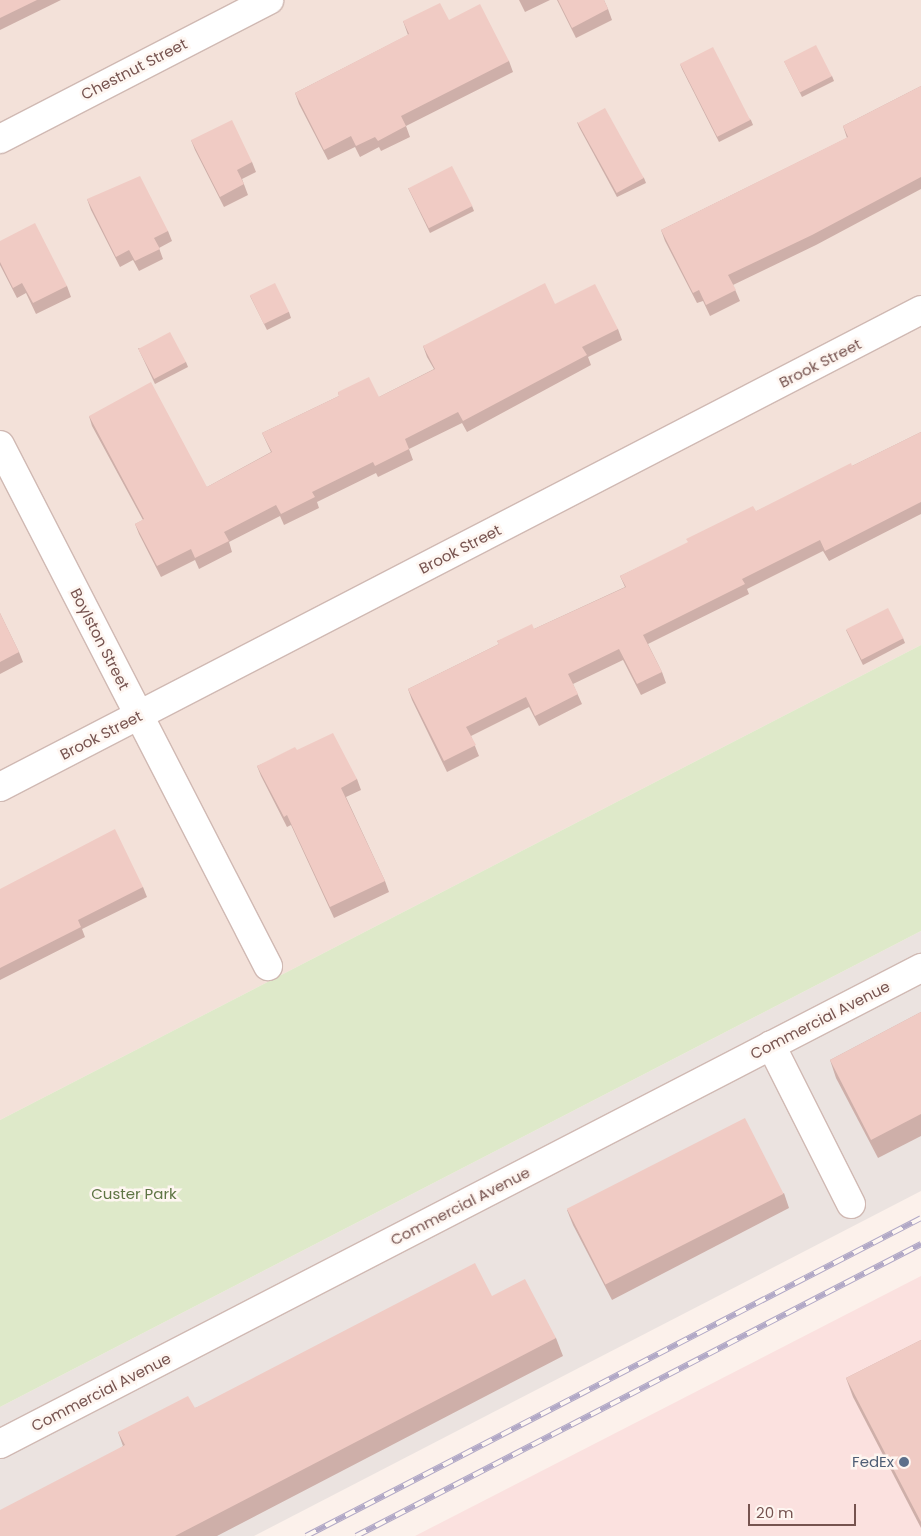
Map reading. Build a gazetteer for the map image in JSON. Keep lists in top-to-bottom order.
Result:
{
  "streets": {
    "street": [
      "Chestnut Street",
      "Brook Street",
      "Boylston Street",
      "Commercial Avenue"
    ]
  },
  "crossings": [
    ["Brook Street", "Boylston Street"]
  ],
  "parks": ["Custer Park"],
  "places": ["FedEx"],
  "scale_bar": "20 m"
}
